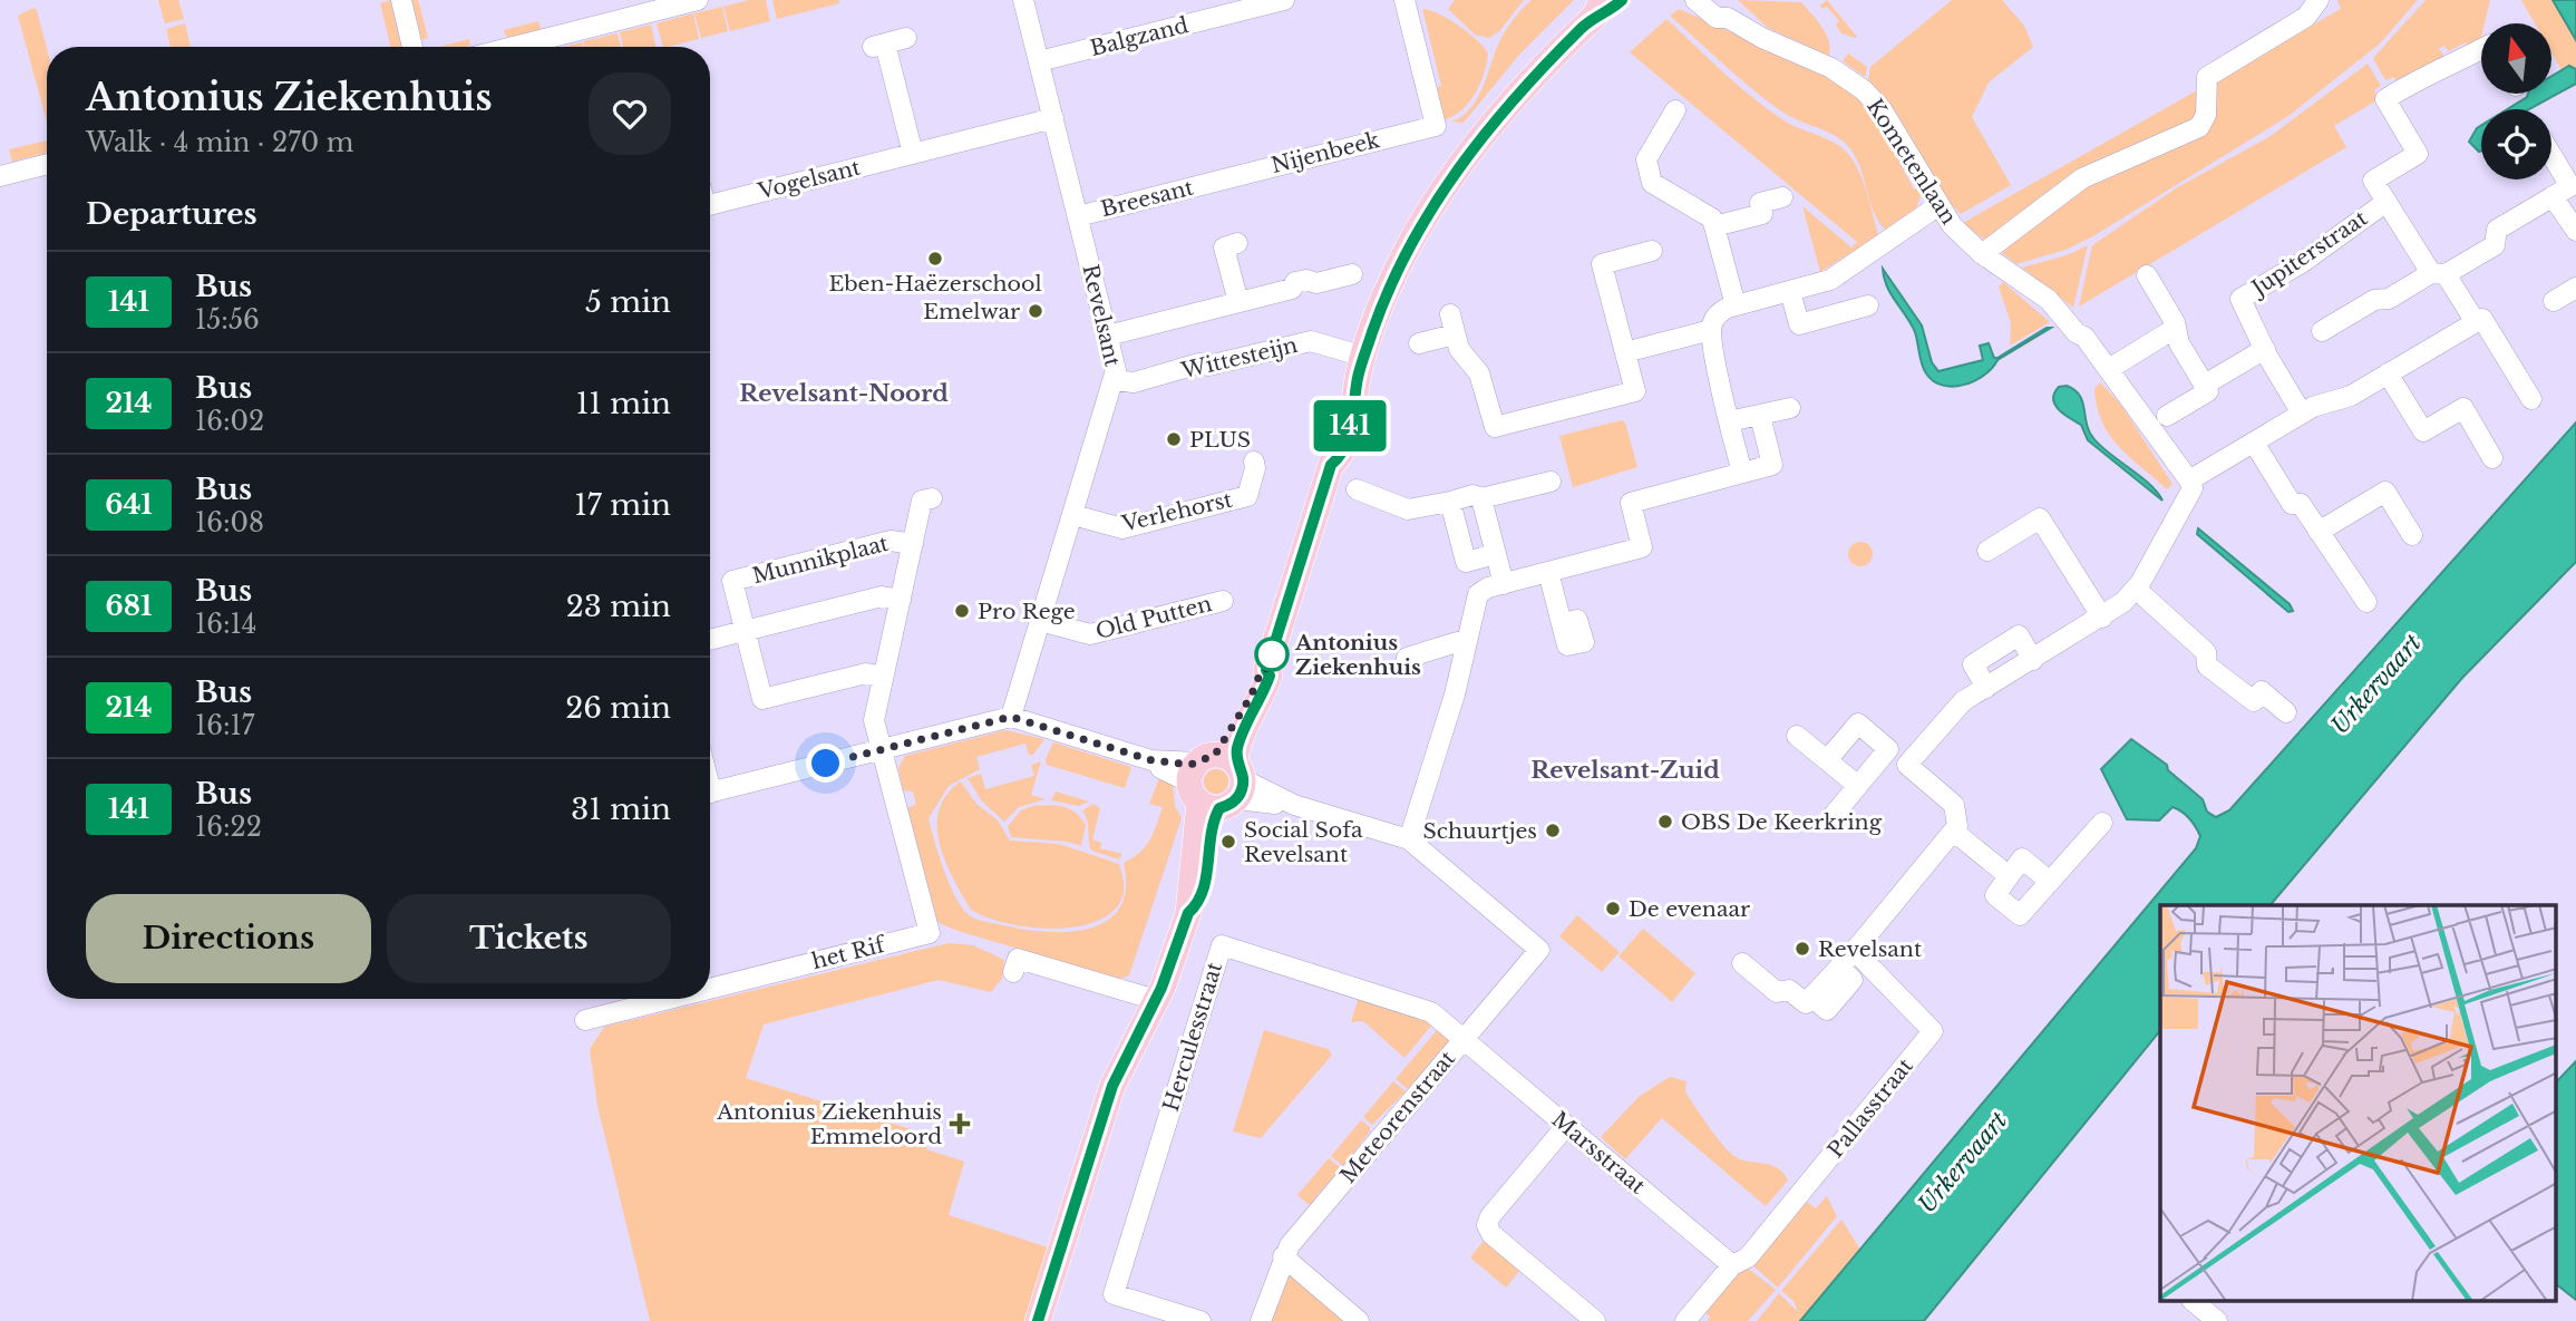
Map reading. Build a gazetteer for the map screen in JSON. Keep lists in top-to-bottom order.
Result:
{
  "streets": {
    "street": [
      "Balgzand",
      "Nijenbeek",
      "Kometenlaan",
      "Vogelsant",
      "Breesant",
      "Jupiterstraat",
      "Revelsant",
      "Wittesteijn",
      "Verlehorst",
      "Munnikplaat",
      "Old Putten",
      "het Rif",
      "Herculesstraat",
      "Pallasstraat",
      "Meteorenstraat",
      "Marsstraat"
    ]
  },
  "crossings": [
    ["Balgzand", "Revelsant"],
    ["Nijenbeek", "Breesant"],
    ["Vogelsant", "Revelsant"],
    ["Breesant", "Revelsant"],
    ["Revelsant", "Wittesteijn"],
    ["Revelsant", "Verlehorst"],
    ["Revelsant", "Old Putten"],
    ["Munnikplaat", "het Rif"],
    ["Herculesstraat", "Meteorenstraat"],
    ["Herculesstraat", "Marsstraat"],
    ["Pallasstraat", "Marsstraat"],
    ["Meteorenstraat", "Marsstraat"]
  ],
  "districts": ["Revelsant-Noord", "Revelsant-Zuid"],
  "water": ["Urkervaart"],
  "places": {
    "other": [
      "Eben-Haëzerschool",
      "Emelwar",
      "PLUS",
      "Pro Rege",
      "Antonius Ziekenhuis",
      "OBS De Keerkring",
      "Schuurtjes",
      "Social Sofa Revelsant",
      "De evenaar",
      "Revelsant"
    ],
    "health": ["Antonius Ziekenhuis Emmeloord"]
  },
  "lines": ["bus line 141"],
  "north": "top",
  "page": {
    "on_map": "141",
    "heading": [
      ["Antonius Ziekenhuis", "Walk · 4 min · 270 m"],
      "Departures"
    ],
    "list": [
      {
        "mark": "141",
        "name": "Bus",
        "note": "15:56",
        "value": "5 min"
      },
      {
        "mark": "214",
        "name": "Bus",
        "note": "16:02",
        "value": "11 min"
      },
      {
        "mark": "641",
        "name": "Bus",
        "note": "16:08",
        "value": "17 min"
      },
      {
        "mark": "681",
        "name": "Bus",
        "note": "16:14",
        "value": "23 min"
      },
      {
        "mark": "214",
        "name": "Bus",
        "note": "16:17",
        "value": "26 min"
      },
      {
        "mark": "141",
        "name": "Bus",
        "note": "16:22",
        "value": "31 min"
      }
    ],
    "buttons": ["Directions", "Tickets"]
  }
}
